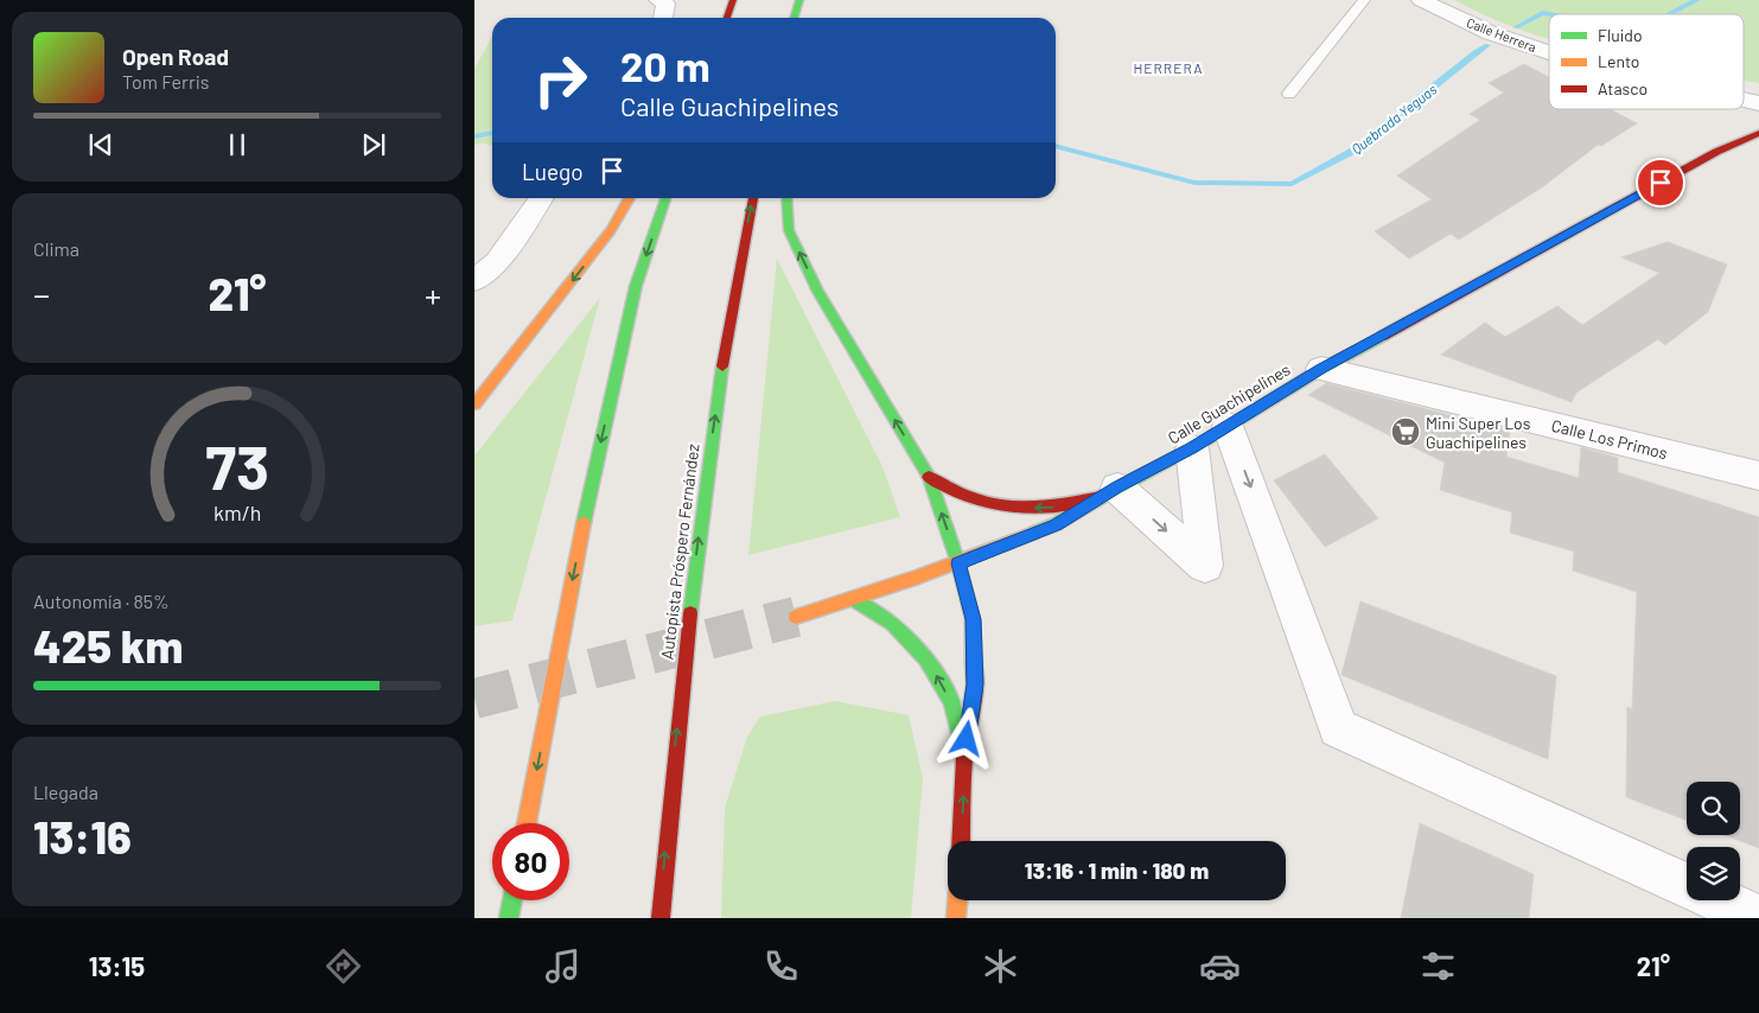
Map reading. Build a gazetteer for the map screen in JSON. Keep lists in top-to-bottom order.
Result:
{
  "streets": {
    "main road": ["Calle Guachipelines", "Autopista Próspero Fernández"],
    "street": ["Calle Herrera", "Calle Los Primos"]
  },
  "crossings": [
    ["Calle Guachipelines", "Calle Los Primos"]
  ],
  "districts": ["HERRERA"],
  "water": ["Quebrada Yeguas"],
  "places": {
    "supermarket": ["Mini Super Los Guachipelines"]
  },
  "legend": ["Fluido", "Lento", "Atasco"],
  "page": {
    "turn": ["20 m", "Calle Guachipelines"],
    "song": ["Open Road", "Tom Ferris"],
    "then": "Luego",
    "tile": [
      "Clima",
      ["Autonomía · 85%", "425 km"],
      ["Llegada", "13:16"]
    ],
    "heat": ["−", "21°", "+"],
    "limit": "80",
    "trip": "13:16 · 1 min · 180 m",
    "tabs": ["13:15", "21°"],
    "gauge": ["73", "km/h"]
  }
}
